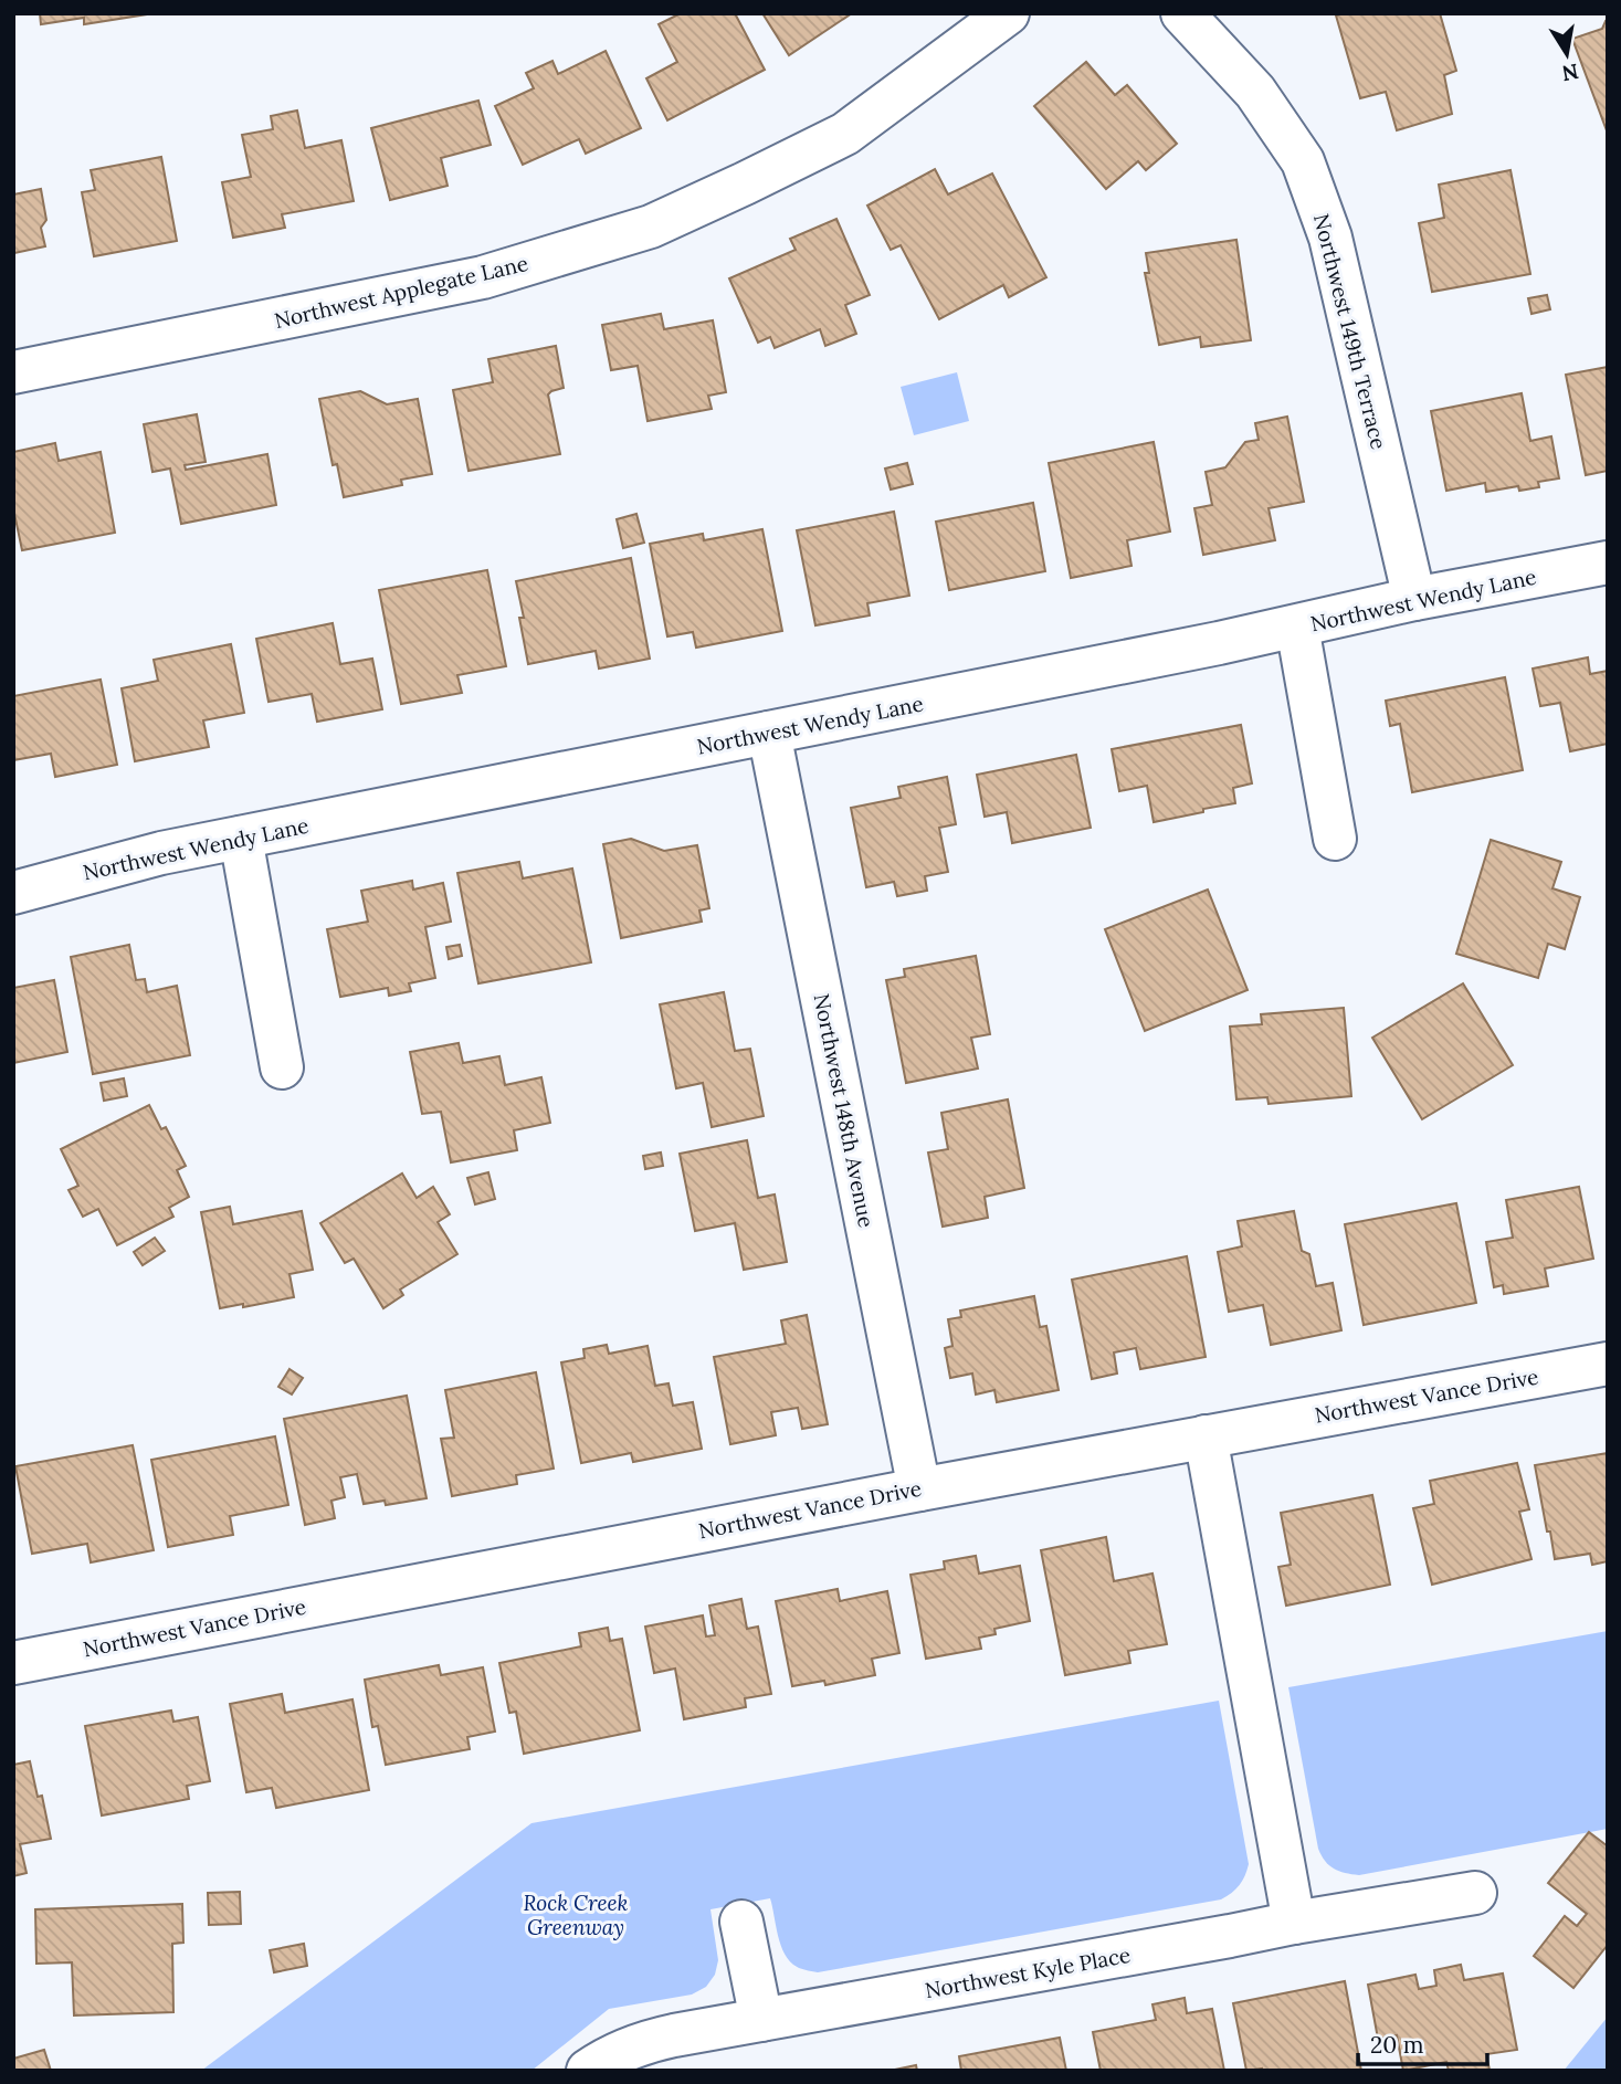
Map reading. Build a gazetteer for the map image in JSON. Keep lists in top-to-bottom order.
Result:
{
  "streets": {
    "street": [
      "Northwest Applegate Lane",
      "Northwest 149th Terrace",
      "Northwest Wendy Lane",
      "Northwest 148th Avenue",
      "Northwest Vance Drive",
      "Northwest Kyle Place"
    ]
  },
  "crossings": [
    ["Northwest 149th Terrace", "Northwest Wendy Lane"],
    ["Northwest Wendy Lane", "Northwest 148th Avenue"],
    ["Northwest 148th Avenue", "Northwest Vance Drive"]
  ],
  "parks": ["Rock Creek Greenway"],
  "scale_bar": "20 m",
  "north": "bottom"
}
